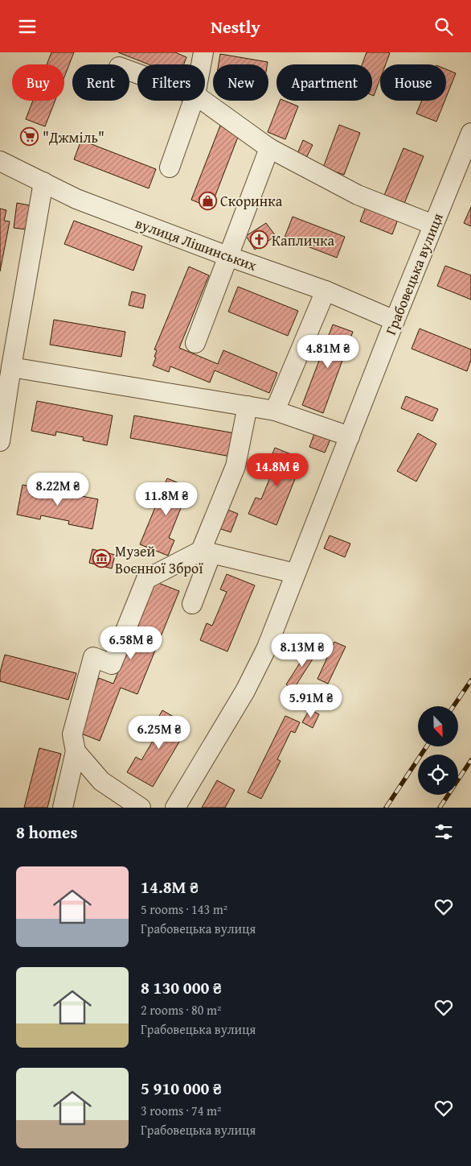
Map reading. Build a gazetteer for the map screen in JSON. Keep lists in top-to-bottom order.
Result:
{
  "streets": {
    "street": ["вулиця Лішинських", "Грабовецька вулиця"]
  },
  "crossings": [
    ["вулиця Лішинських", "Грабовецька вулиця"]
  ],
  "places": {
    "supermarket": ["\"Джміль\""],
    "shop": ["Скоринка"],
    "church": ["Капличка"],
    "museum": ["Музей Воєнної Зброї"]
  },
  "north": "bottom right",
  "page": {
    "header": "Nestly",
    "chip": [
      "Buy",
      "Rent",
      "Filters",
      "New",
      "Apartment",
      "House"
    ],
    "price": [
      "4.81M ₴",
      "14.8M ₴",
      "8.22M ₴",
      "11.8M ₴",
      "6.58M ₴",
      "8.13M ₴",
      "5.91M ₴",
      "6.25M ₴"
    ],
    "heading": "8 homes",
    "list": [
      {
        "name": "14.8M ₴",
        "note": "5 rooms · 143 m² · Грабовецька вулиця"
      },
      {
        "name": "8 130 000 ₴",
        "note": "2 rooms · 80 m² · Грабовецька вулиця"
      },
      {
        "name": "5 910 000 ₴",
        "note": "3 rooms · 74 m² · Грабовецька вулиця"
      }
    ]
  }
}
